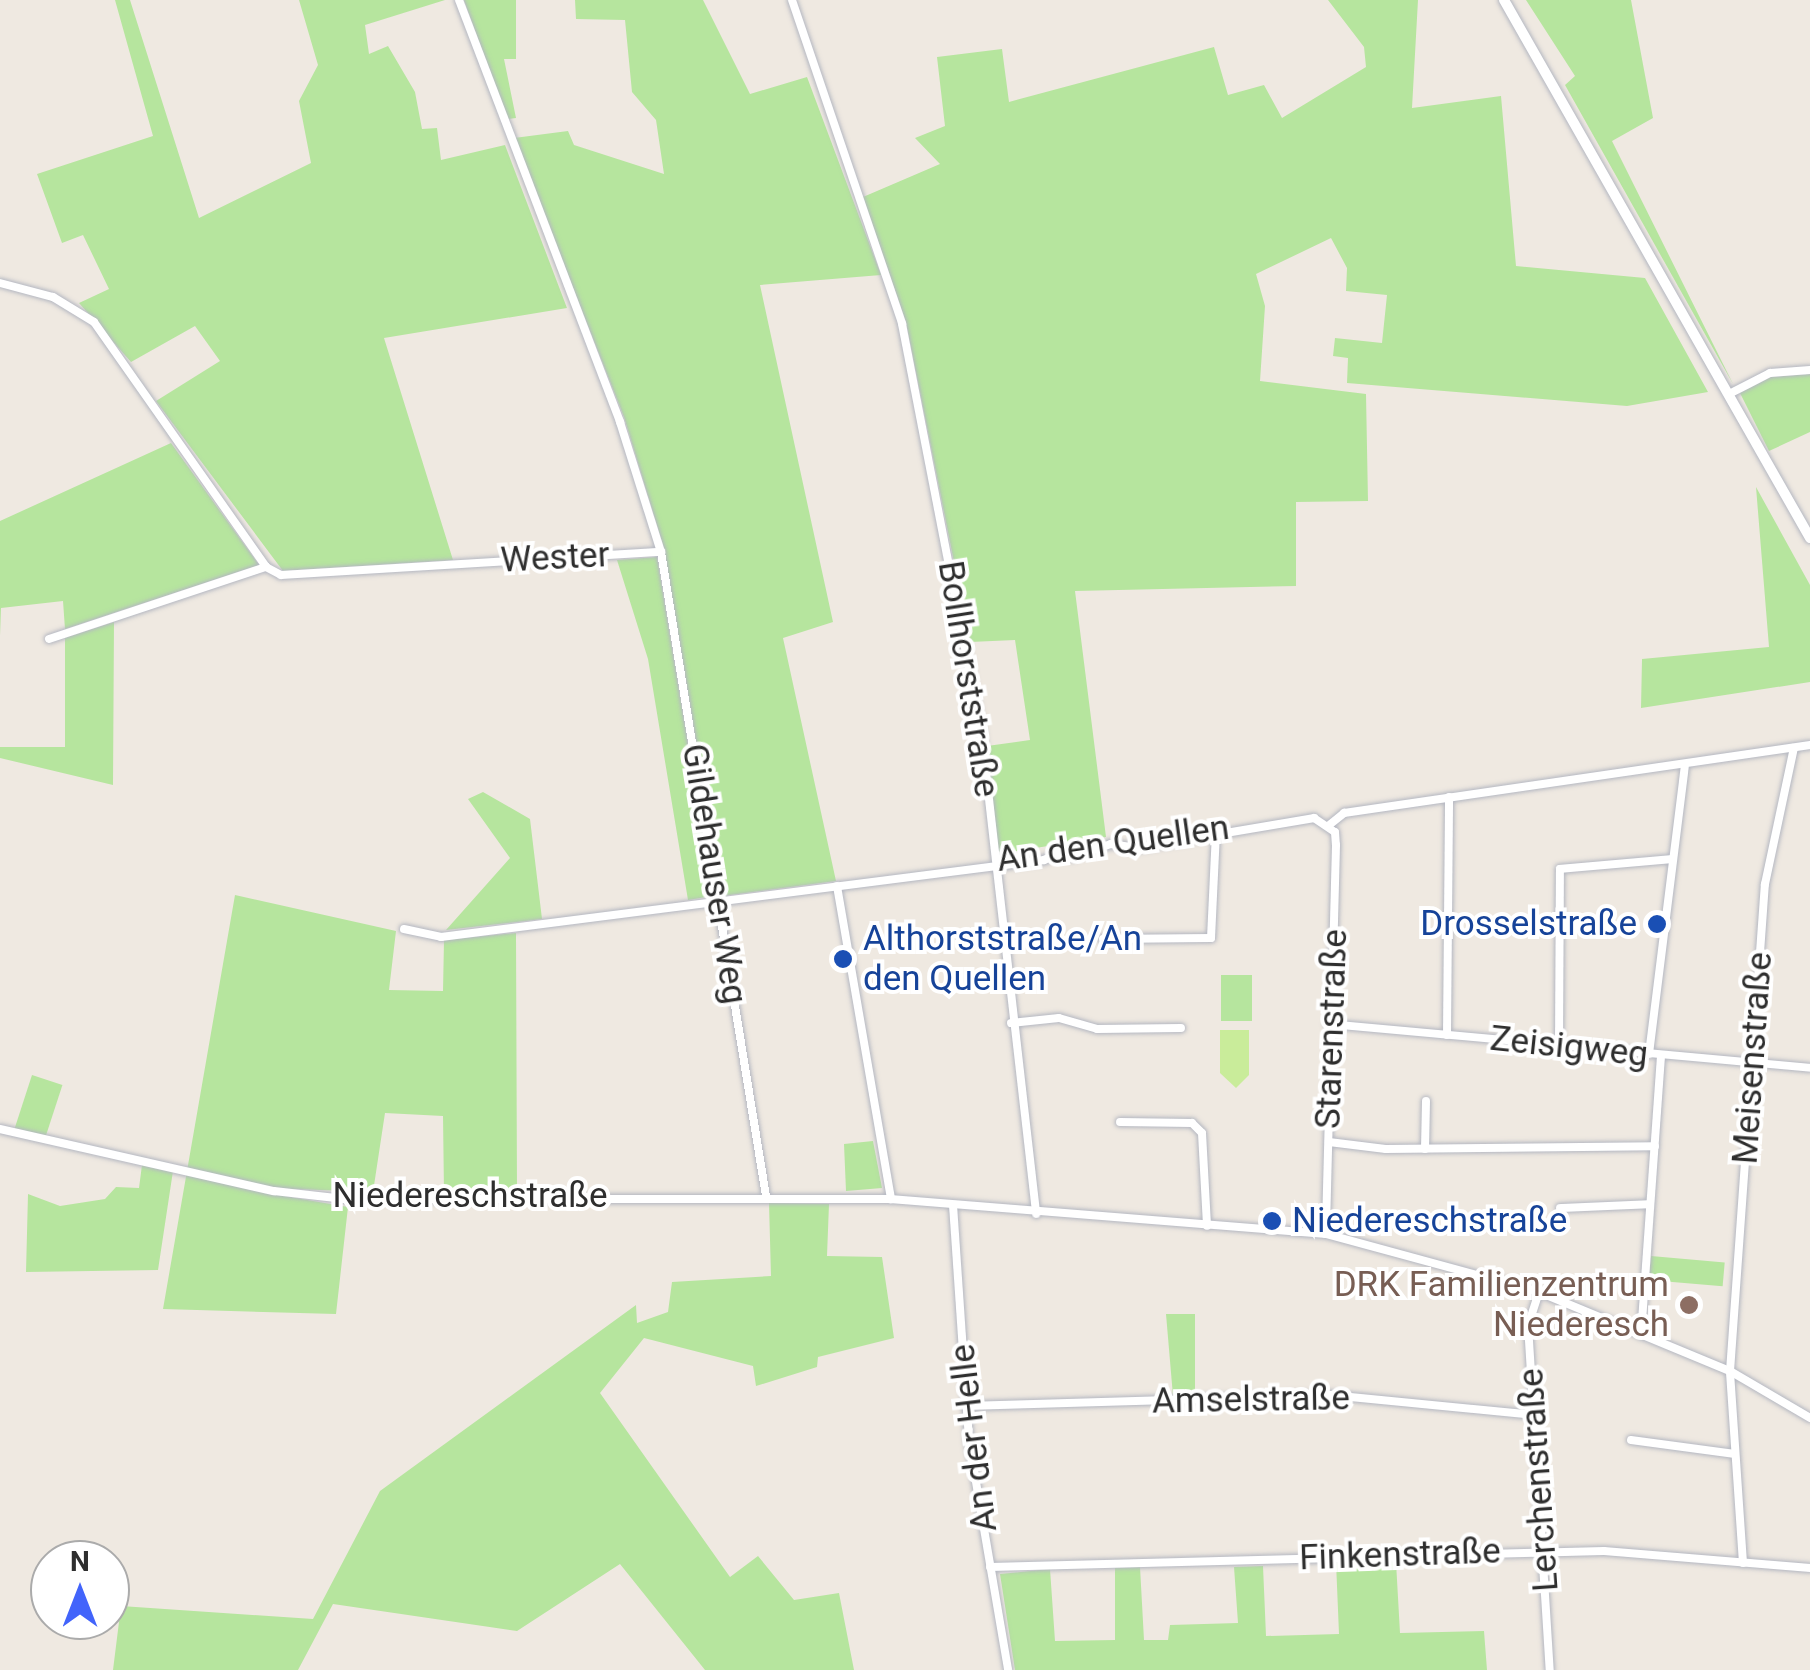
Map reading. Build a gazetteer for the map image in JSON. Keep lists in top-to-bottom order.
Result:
{
  "streets": {
    "street": [
      "Wester",
      "Bollhorststraße",
      "An den Quellen",
      "Gildehauser Weg",
      "Starenstraße",
      "Zeisigweg",
      "Meisenstraße",
      "Niedereschstraße",
      "Amselstraße",
      "An der Helle",
      "Lerchenstraße",
      "Finkenstraße"
    ]
  },
  "crossings": [
    ["Wester", "Gildehauser Weg"],
    ["Bollhorststraße", "An den Quellen"],
    ["Bollhorststraße", "Niedereschstraße"],
    ["An den Quellen", "Gildehauser Weg"],
    ["An den Quellen", "Starenstraße"],
    ["An den Quellen", "Meisenstraße"],
    ["Gildehauser Weg", "Niedereschstraße"],
    ["Starenstraße", "Zeisigweg"],
    ["Starenstraße", "Niedereschstraße"],
    ["Zeisigweg", "Meisenstraße"],
    ["Meisenstraße", "Niedereschstraße"],
    ["Meisenstraße", "Finkenstraße"],
    ["Niedereschstraße", "An der Helle"],
    ["Niedereschstraße", "Lerchenstraße"],
    ["Amselstraße", "An der Helle"],
    ["Amselstraße", "Lerchenstraße"],
    ["An der Helle", "Finkenstraße"],
    ["Lerchenstraße", "Finkenstraße"]
  ],
  "places": [
    "Drosselstraße",
    "Althorststraße/An den Quellen",
    "Niedereschstraße",
    "DRK Familienzentrum Niederesch"
  ],
  "north": "top"
}
